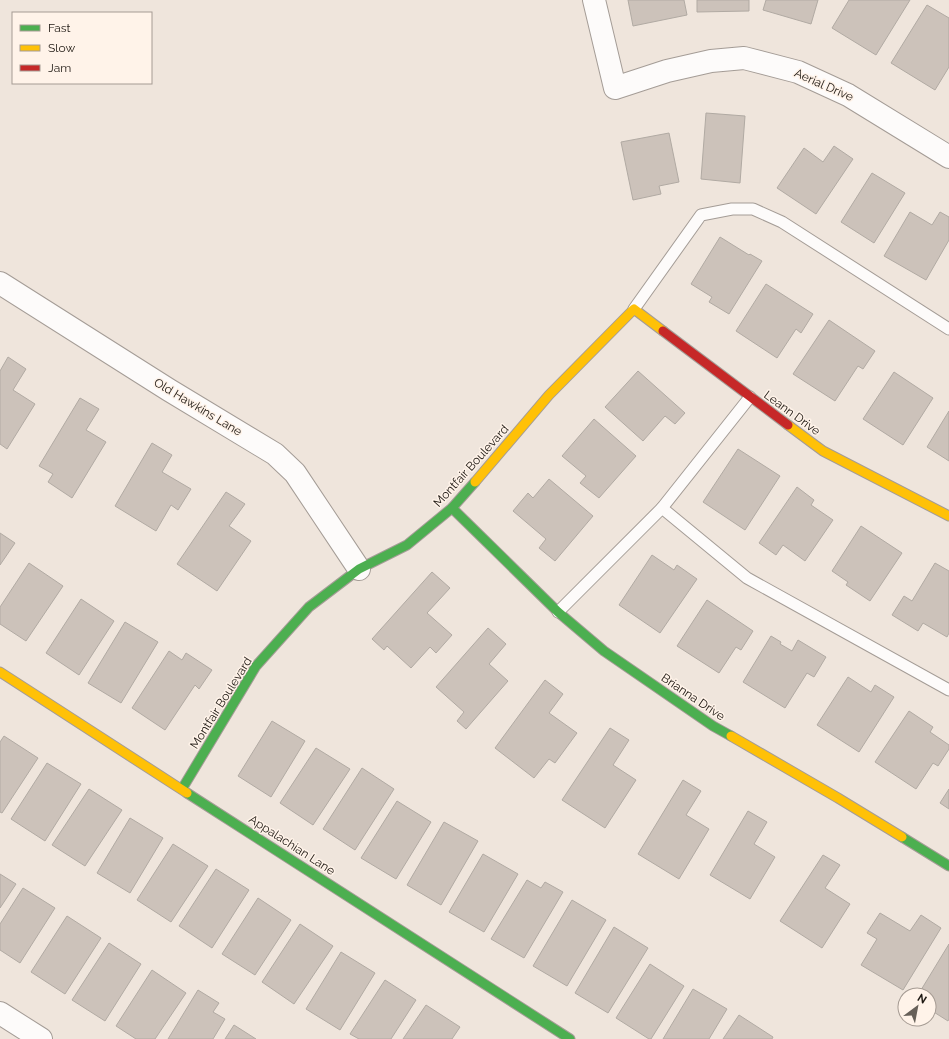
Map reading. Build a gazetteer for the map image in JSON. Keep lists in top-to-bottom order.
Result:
{
  "streets": {
    "street": [
      "Aerial Drive",
      "Old Hawkins Lane",
      "Leann Drive",
      "Montfair Boulevard",
      "Brianna Drive",
      "Appalachian Lane"
    ]
  },
  "crossings": [
    ["Old Hawkins Lane", "Montfair Boulevard"],
    ["Leann Drive", "Montfair Boulevard"],
    ["Montfair Boulevard", "Brianna Drive"],
    ["Montfair Boulevard", "Appalachian Lane"]
  ],
  "legend": ["Fast", "Slow", "Jam"],
  "north": "top right"
}
